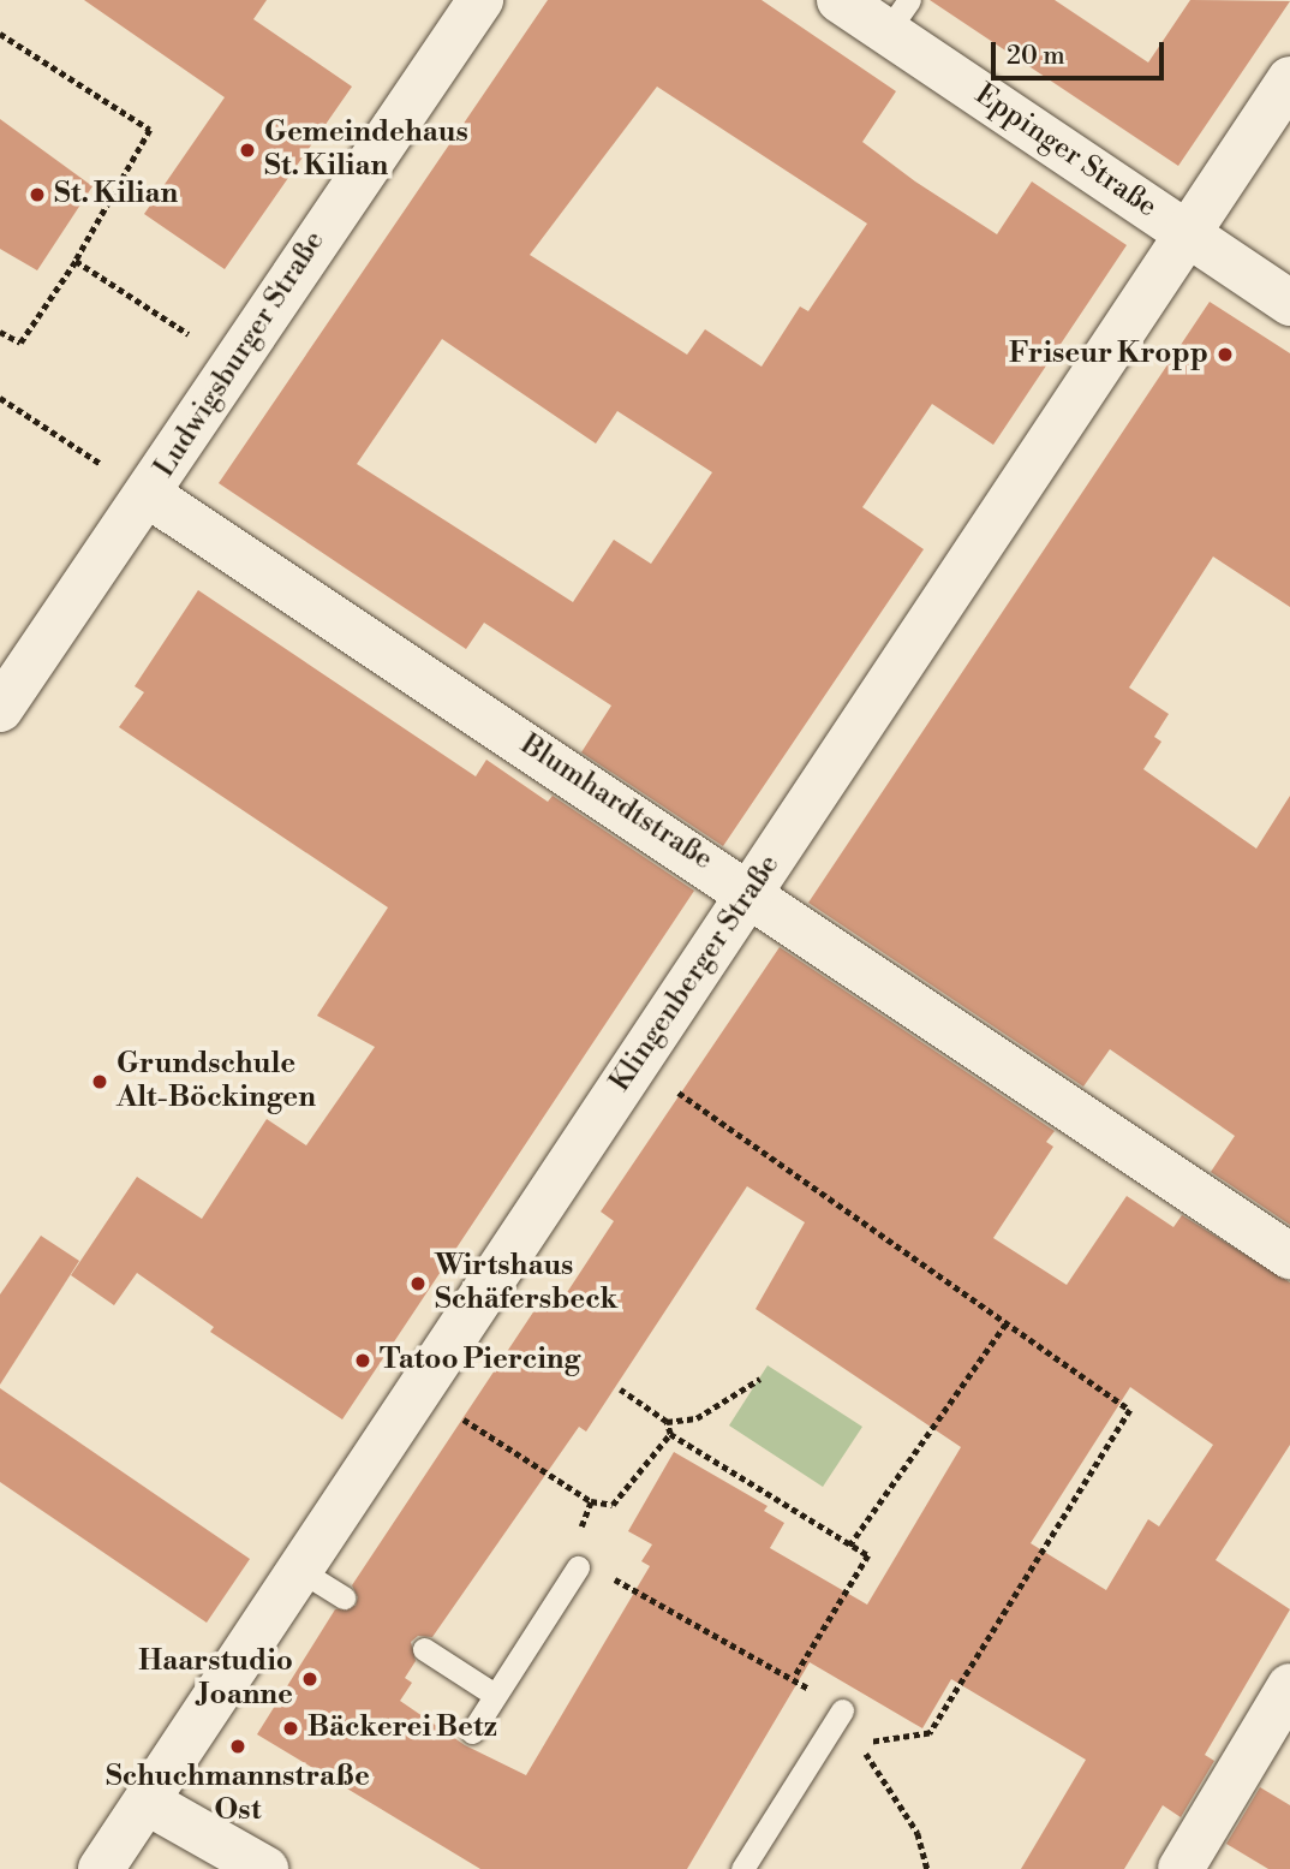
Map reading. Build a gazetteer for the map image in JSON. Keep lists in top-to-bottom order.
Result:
{
  "streets": {
    "street": [
      "Eppinger Straße",
      "Ludwigsburger Straße",
      "Blumhardtstraße",
      "Klingenberger Straße"
    ]
  },
  "crossings": [
    ["Eppinger Straße", "Klingenberger Straße"],
    ["Ludwigsburger Straße", "Blumhardtstraße"],
    ["Blumhardtstraße", "Klingenberger Straße"]
  ],
  "places": [
    "Gemeindehaus St. Kilian",
    "St. Kilian",
    "Friseur Kropp",
    "Grundschule Alt-Böckingen",
    "Wirtshaus Schäfersbeck",
    "Tatoo Piercing",
    "Haarstudio Joanne",
    "Bäckerei Betz",
    "Schuchmannstraße Ost"
  ],
  "scale_bar": "20 m"
}
